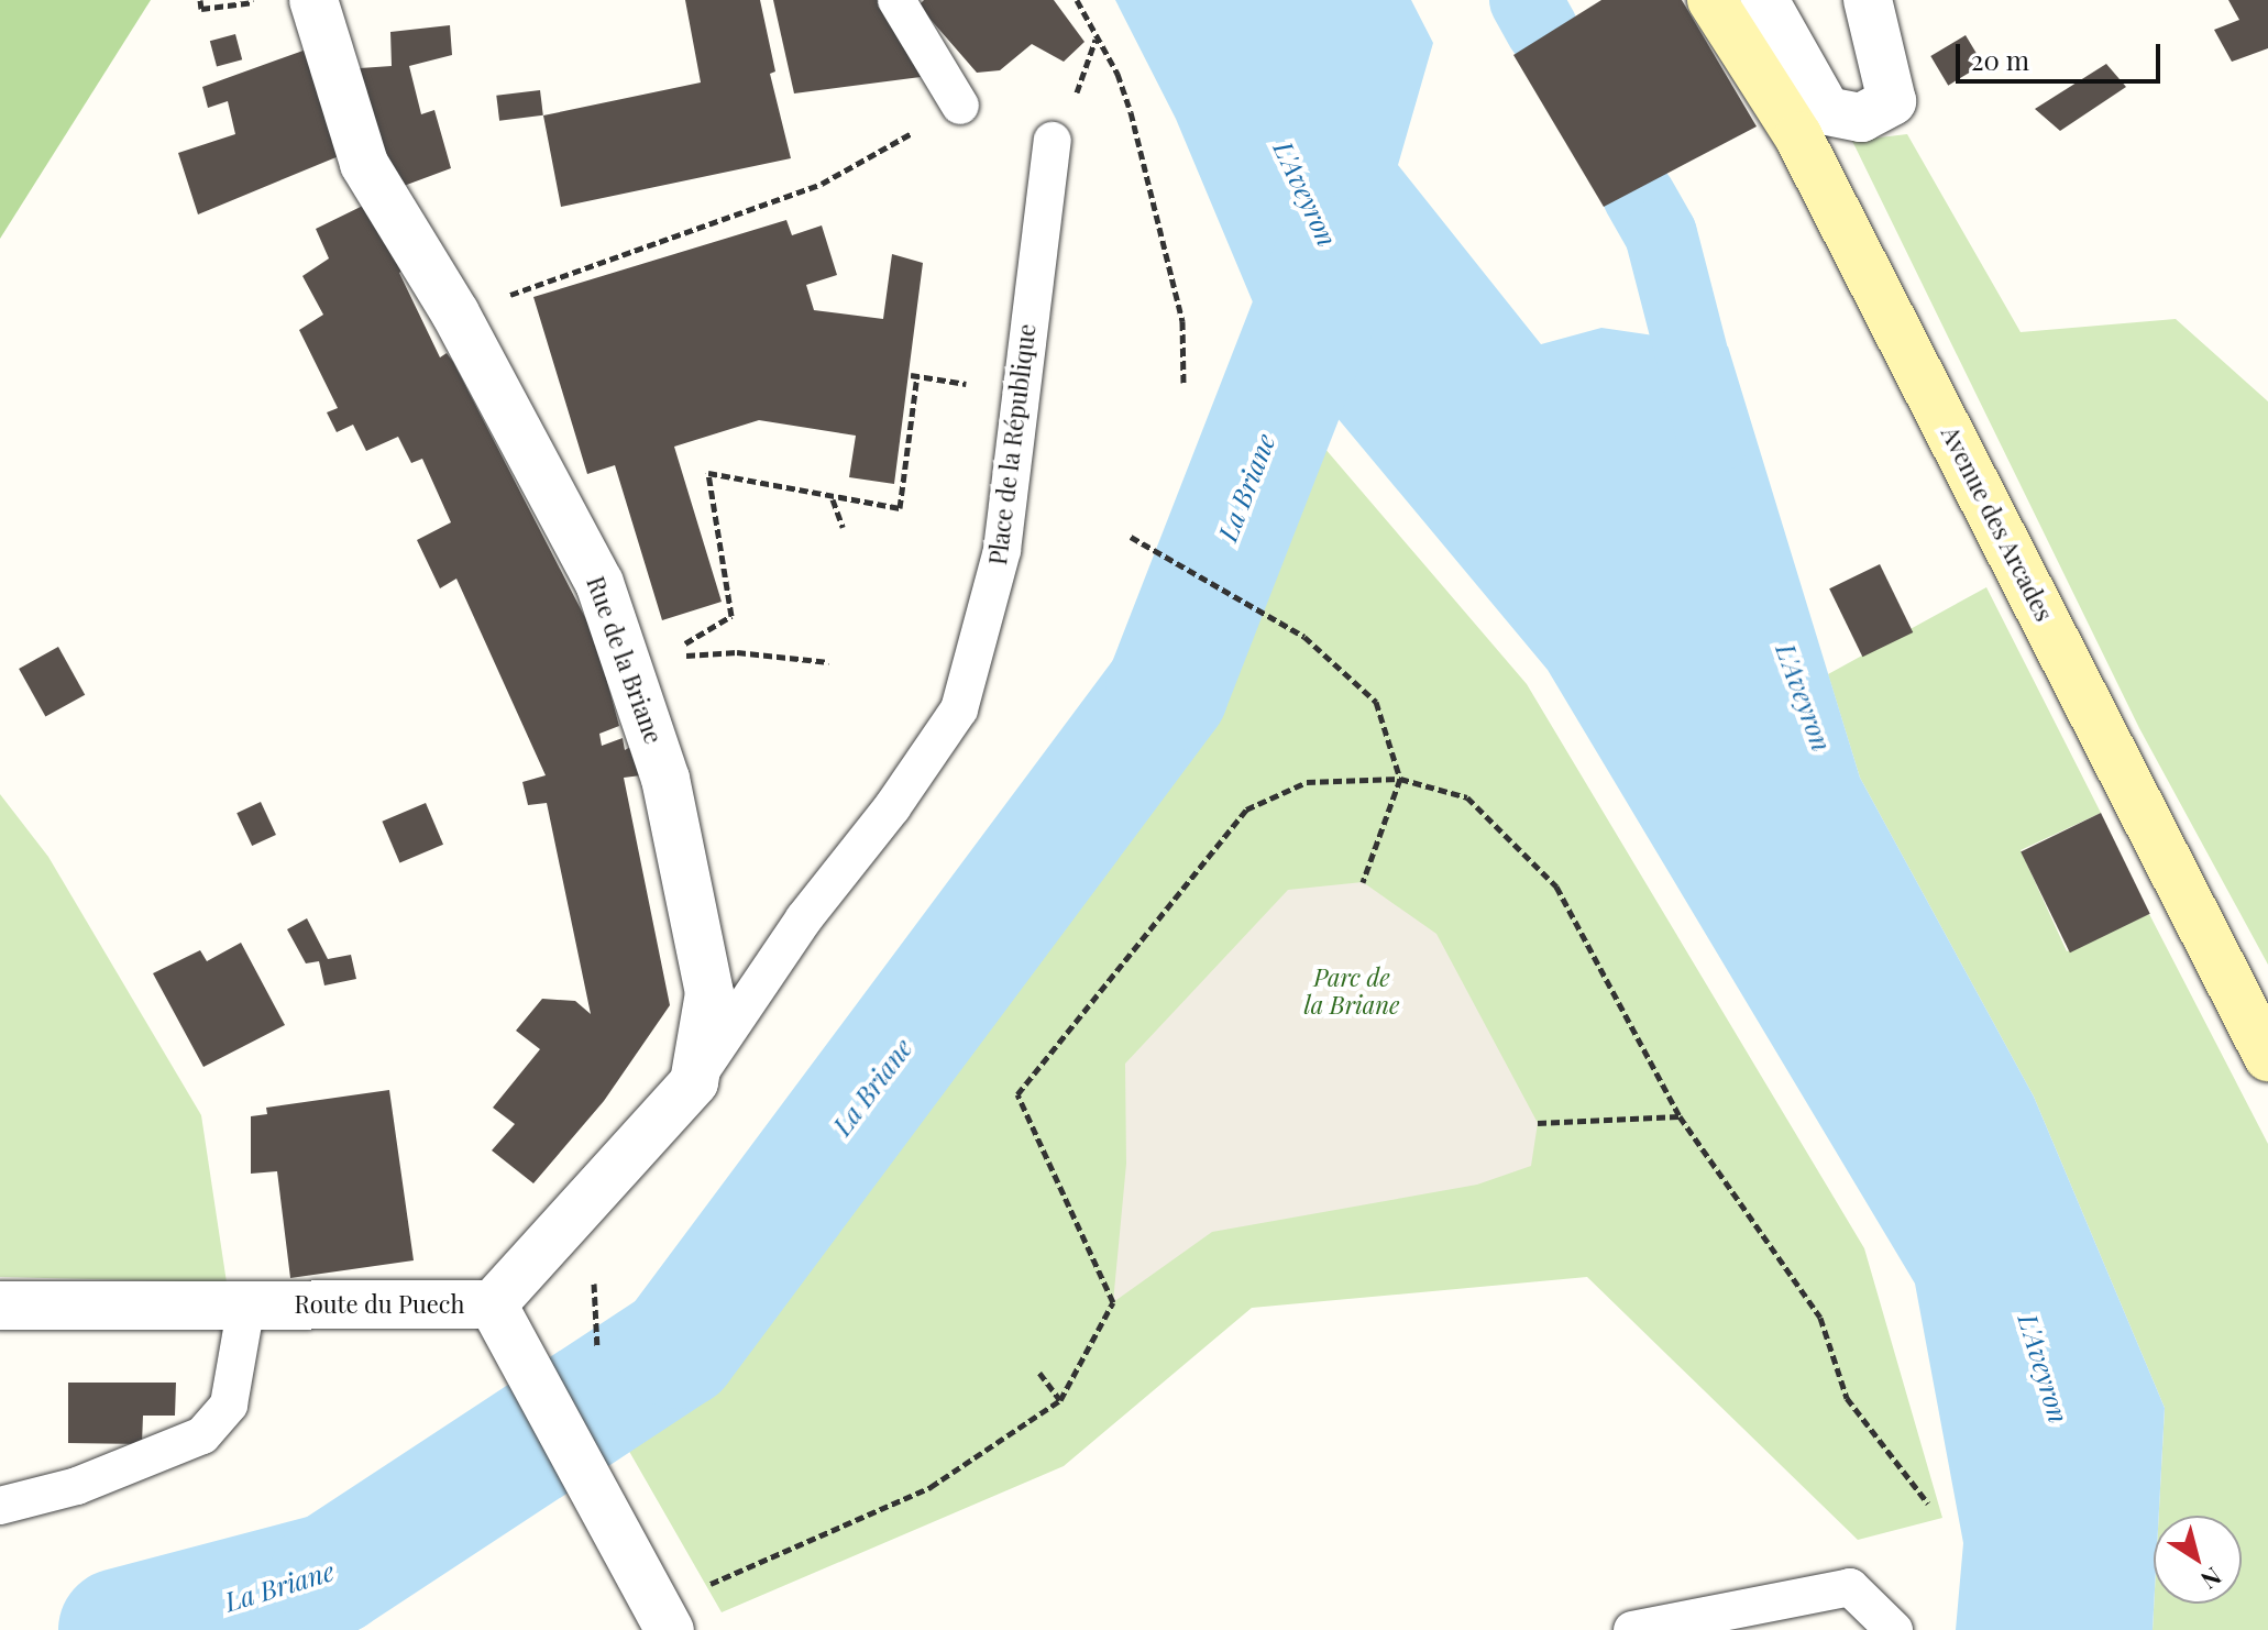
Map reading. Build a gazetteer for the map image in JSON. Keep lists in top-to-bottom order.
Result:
{
  "streets": {
    "street": ["Avenue des Arcades", "Rue de la Briane", "Route du Puech"],
    "lane": ["Place de la République"]
  },
  "crossings": [
    ["Place de la République", "Rue de la Briane"]
  ],
  "water": ["L'Aveyron", "La Briane"],
  "parks": ["Parc de la Briane"],
  "scale_bar": "20 m",
  "north": "bottom right"
}
